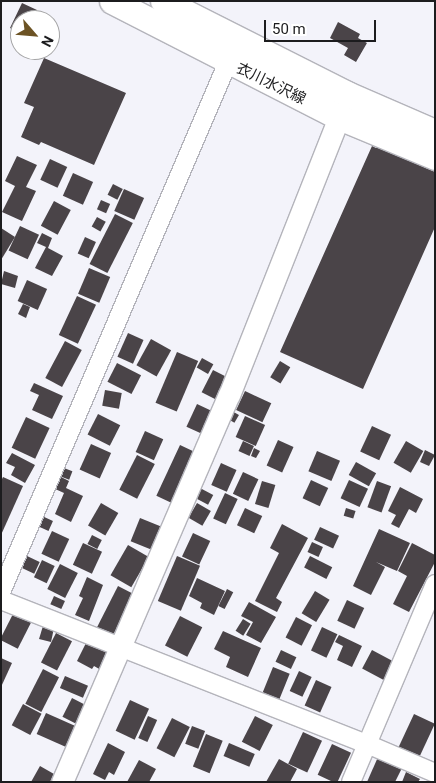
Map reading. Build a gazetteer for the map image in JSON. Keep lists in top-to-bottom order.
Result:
{
  "streets": {
    "main road": ["衣川水沢線"]
  },
  "scale_bar": "50 m",
  "north": "bottom right"
}
